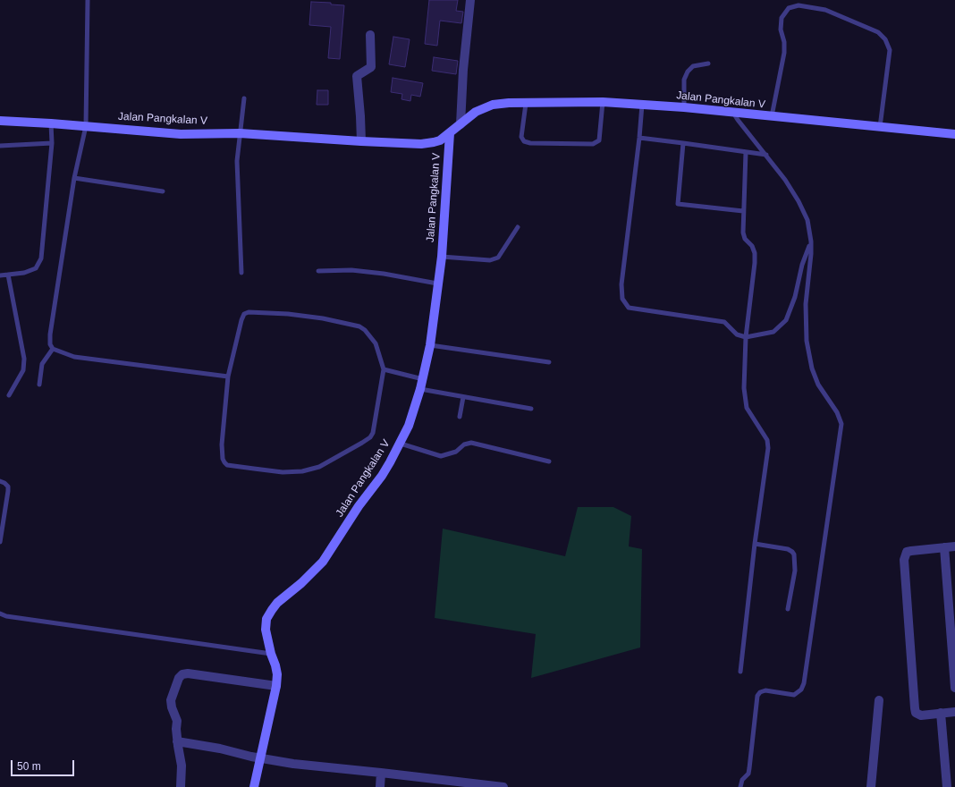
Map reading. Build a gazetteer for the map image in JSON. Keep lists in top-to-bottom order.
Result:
{
  "streets": {
    "street": ["Jalan Pangkalan V"]
  },
  "scale_bar": "50 m"
}
